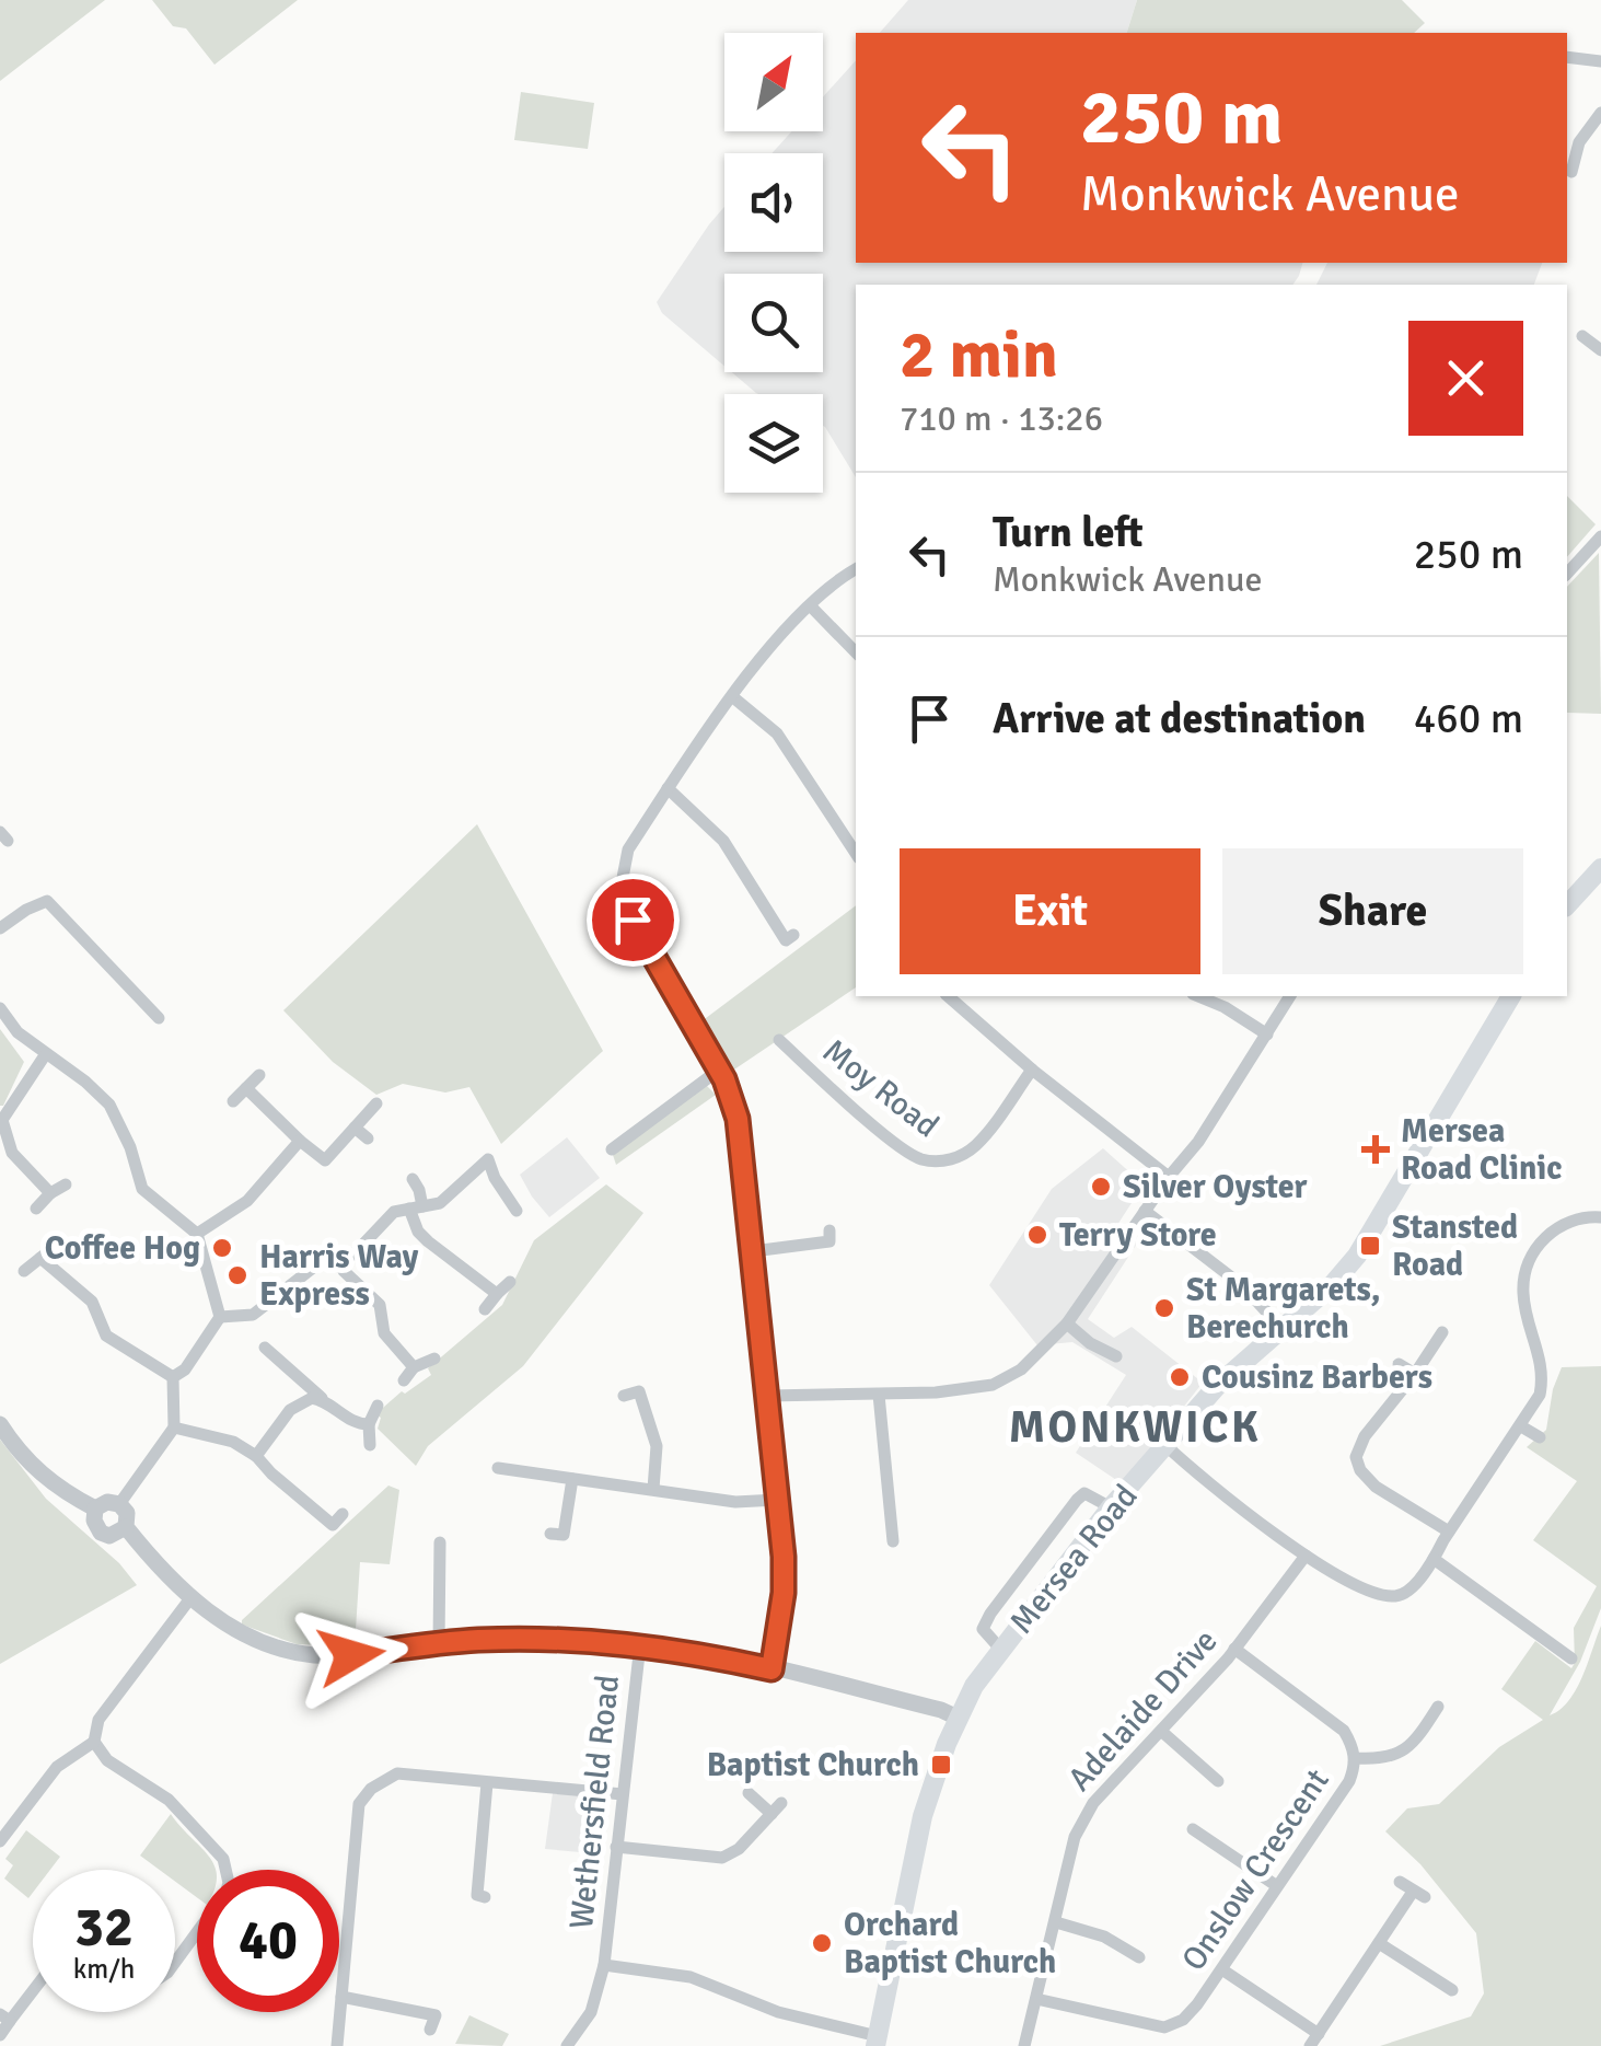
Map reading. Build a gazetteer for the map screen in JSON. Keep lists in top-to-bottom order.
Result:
{
  "streets": {
    "main road": ["Mersea Road"],
    "street": [
      "Moy Road",
      "Adelaide Drive",
      "Wethersfield Road",
      "Onslow Crescent"
    ]
  },
  "crossings": [
    ["Adelaide Drive", "Onslow Crescent"]
  ],
  "districts": ["MONKWICK"],
  "places": {
    "health": ["Mersea Road Clinic"],
    "other": [
      "Silver Oyster",
      "Terry Store",
      "Coffee Hog",
      "Harris Way Express",
      "St Margarets, Berechurch",
      "Cousinz Barbers",
      "Orchard Baptist Church"
    ],
    "transit": ["Stansted Road", "Baptist Church"]
  },
  "north": "top right",
  "page": {
    "turn": ["250 m", "Monkwick Avenue"],
    "heading": ["2 min", "710 m · 13:26"],
    "list": [
      {
        "name": "Turn left",
        "note": "Monkwick Avenue",
        "value": "250 m"
      },
      {
        "name": "Arrive at destination",
        "value": "460 m"
      }
    ],
    "buttons": ["Exit", "Share"],
    "speed": "32 km/h",
    "limit": "40"
  }
}
